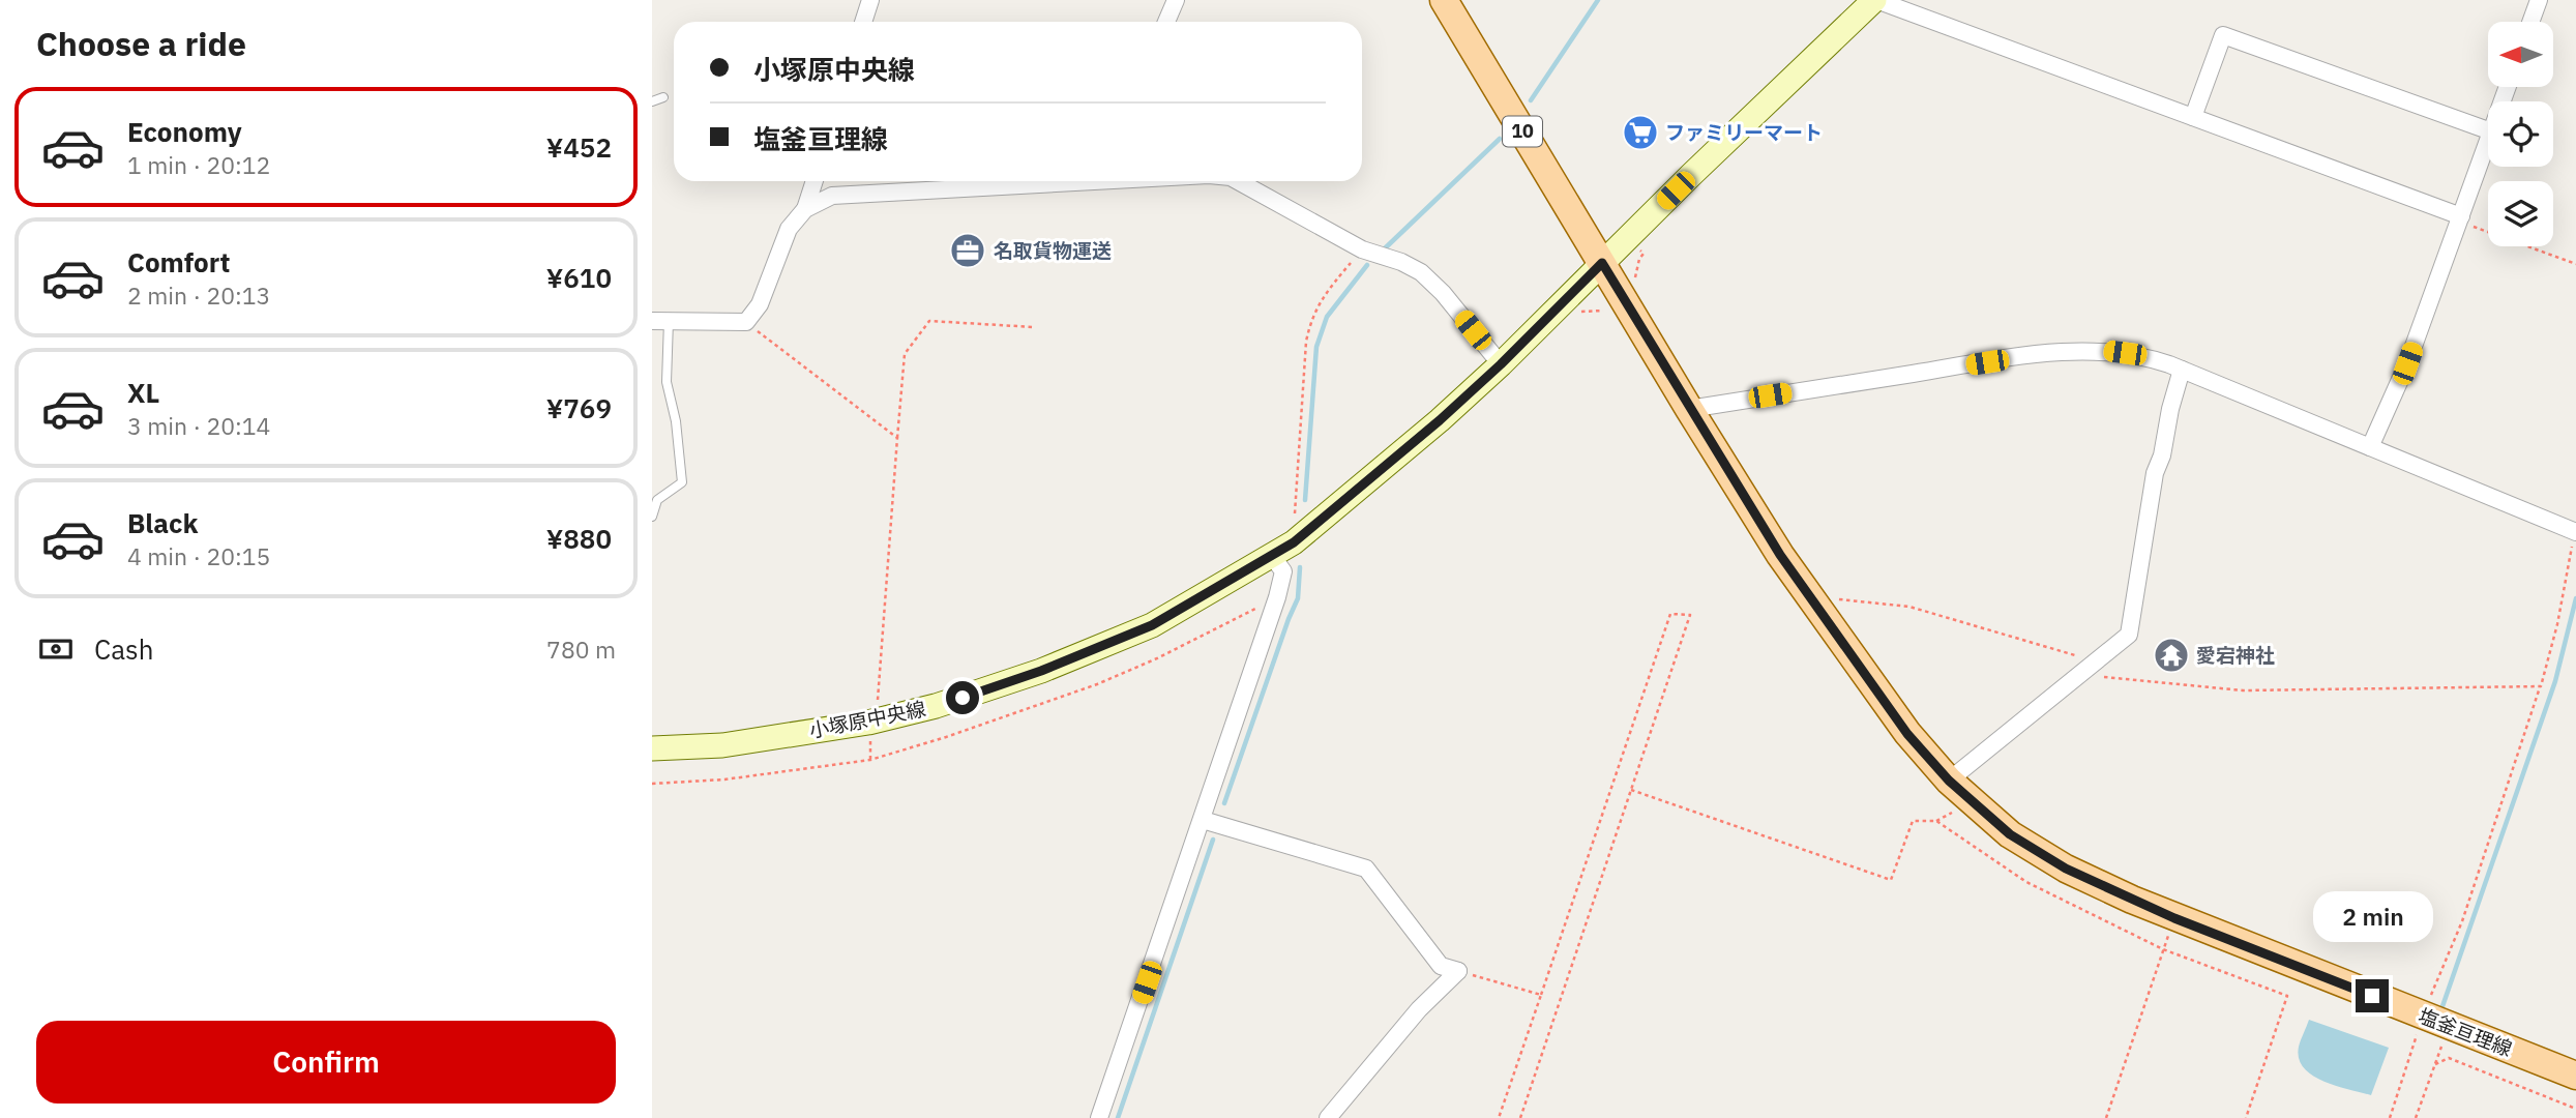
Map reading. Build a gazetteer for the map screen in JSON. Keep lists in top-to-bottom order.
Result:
{
  "streets": {
    "main road": ["10", "塩釜亘理線"],
    "street": ["小塚原中央線"]
  },
  "crossings": [
    ["小塚原中央線", "塩釜亘理線"]
  ],
  "places": {
    "supermarket": ["ファミリーマート"],
    "office": ["名取貨物運送"],
    "temple": ["愛宕神社"]
  },
  "north": "left",
  "page": {
    "heading": "Choose a ride",
    "banner": ["小塚原中央線", "塩釜亘理線"],
    "list": [
      {
        "name": "Economy",
        "note": "1 min · 20:12",
        "value": "¥452"
      },
      {
        "name": "Comfort",
        "note": "2 min · 20:13",
        "value": "¥610"
      },
      {
        "name": "XL",
        "note": "3 min · 20:14",
        "value": "¥769"
      },
      {
        "name": "Black",
        "note": "4 min · 20:15",
        "value": "¥880"
      }
    ],
    "pay": ["Cash", "780 m"],
    "bubble": "2 min",
    "buttons": "Confirm"
  }
}
